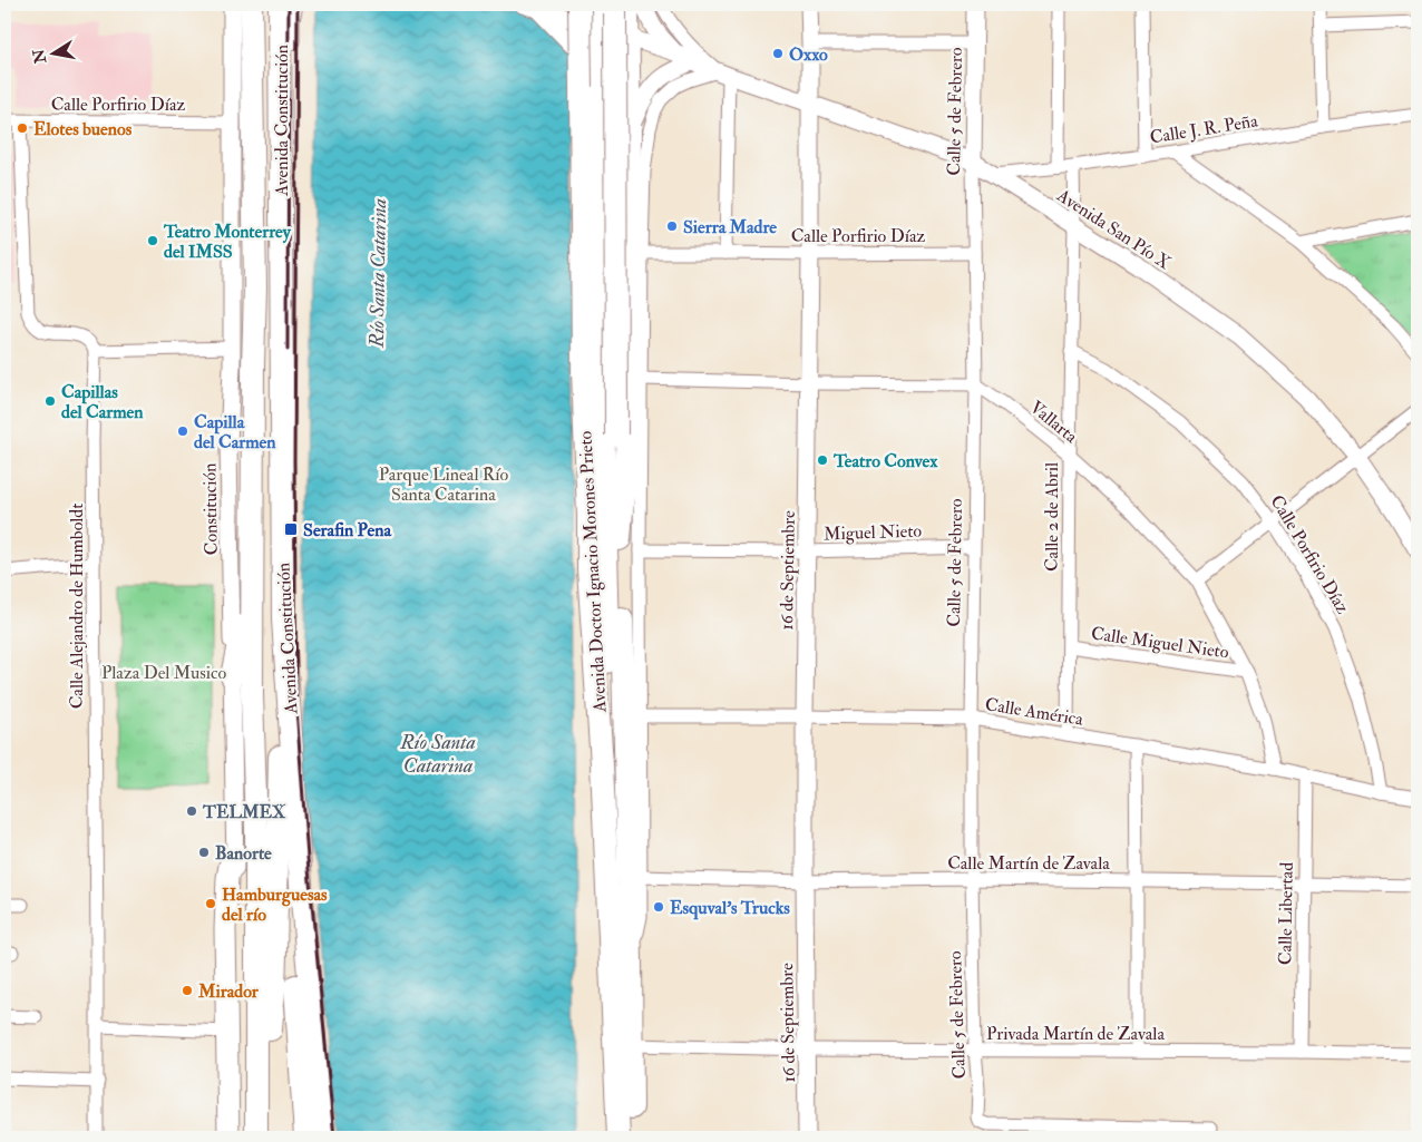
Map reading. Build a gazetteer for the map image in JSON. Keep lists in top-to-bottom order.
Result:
{
  "streets": {
    "highway": ["Avenida Constitución", "Avenida Doctor Ignacio Morones Prieto"],
    "street": [
      "Calle Porfirio Díaz",
      "Calle 5 de Febrero",
      "Calle J. R. Peña",
      "Avenida San Pío X",
      "Vallarta",
      "Constitución",
      "Calle 2 de Abril",
      "Miguel Nieto",
      "16 de Septiembre",
      "Calle Alejandro de Humboldt",
      "Calle Miguel Nieto",
      "Calle América",
      "Calle Martín de Zavala",
      "Calle Libertad",
      "Privada Martín de Zavala"
    ]
  },
  "crossings": [
    ["Calle Porfirio Díaz", "Calle 5 de Febrero"],
    ["Calle Porfirio Díaz", "Constitución"],
    ["Calle Porfirio Díaz", "Calle 2 de Abril"],
    ["Calle Porfirio Díaz", "16 de Septiembre"],
    ["Calle Porfirio Díaz", "Calle América"],
    ["Calle 5 de Febrero", "Avenida San Pío X"],
    ["Calle 5 de Febrero", "Vallarta"],
    ["Calle 5 de Febrero", "Miguel Nieto"],
    ["Calle 5 de Febrero", "Calle América"],
    ["Calle 5 de Febrero", "Calle Martín de Zavala"],
    ["Calle 5 de Febrero", "Privada Martín de Zavala"],
    ["Avenida Constitución", "Constitución"],
    ["Calle J. R. Peña", "Avenida San Pío X"],
    ["Calle J. R. Peña", "Calle 2 de Abril"],
    ["Avenida San Pío X", "Calle 2 de Abril"],
    ["Avenida San Pío X", "16 de Septiembre"],
    ["Avenida San Pío X", "Avenida Doctor Ignacio Morones Prieto"],
    ["Vallarta", "Calle 2 de Abril"],
    ["Vallarta", "Calle Miguel Nieto"],
    ["Vallarta", "Calle América"],
    ["Calle 2 de Abril", "Calle Miguel Nieto"],
    ["Calle 2 de Abril", "Calle América"],
    ["Miguel Nieto", "16 de Septiembre"],
    ["16 de Septiembre", "Calle América"],
    ["16 de Septiembre", "Calle Martín de Zavala"],
    ["16 de Septiembre", "Privada Martín de Zavala"],
    ["Avenida Doctor Ignacio Morones Prieto", "Privada Martín de Zavala"],
    ["Calle América", "Calle Libertad"],
    ["Calle Martín de Zavala", "Calle Libertad"],
    ["Calle Libertad", "Privada Martín de Zavala"]
  ],
  "water": ["Río Santa Catarina"],
  "parks": ["Parque Lineal Río Santa Catarina", "Plaza Del Musico"],
  "places": {
    "other": [
      "Oxxo",
      "Elotes buenos",
      "Sierra Madre",
      "Teatro Monterrey del IMSS",
      "Capillas del Carmen",
      "Capilla del Carmen",
      "Teatro Convex",
      "TELMEX",
      "Banorte",
      "Hamburguesas del río",
      "Esquval's Trucks",
      "Mirador"
    ],
    "transit": ["Serafin Pena"]
  },
  "north": "left"
}
